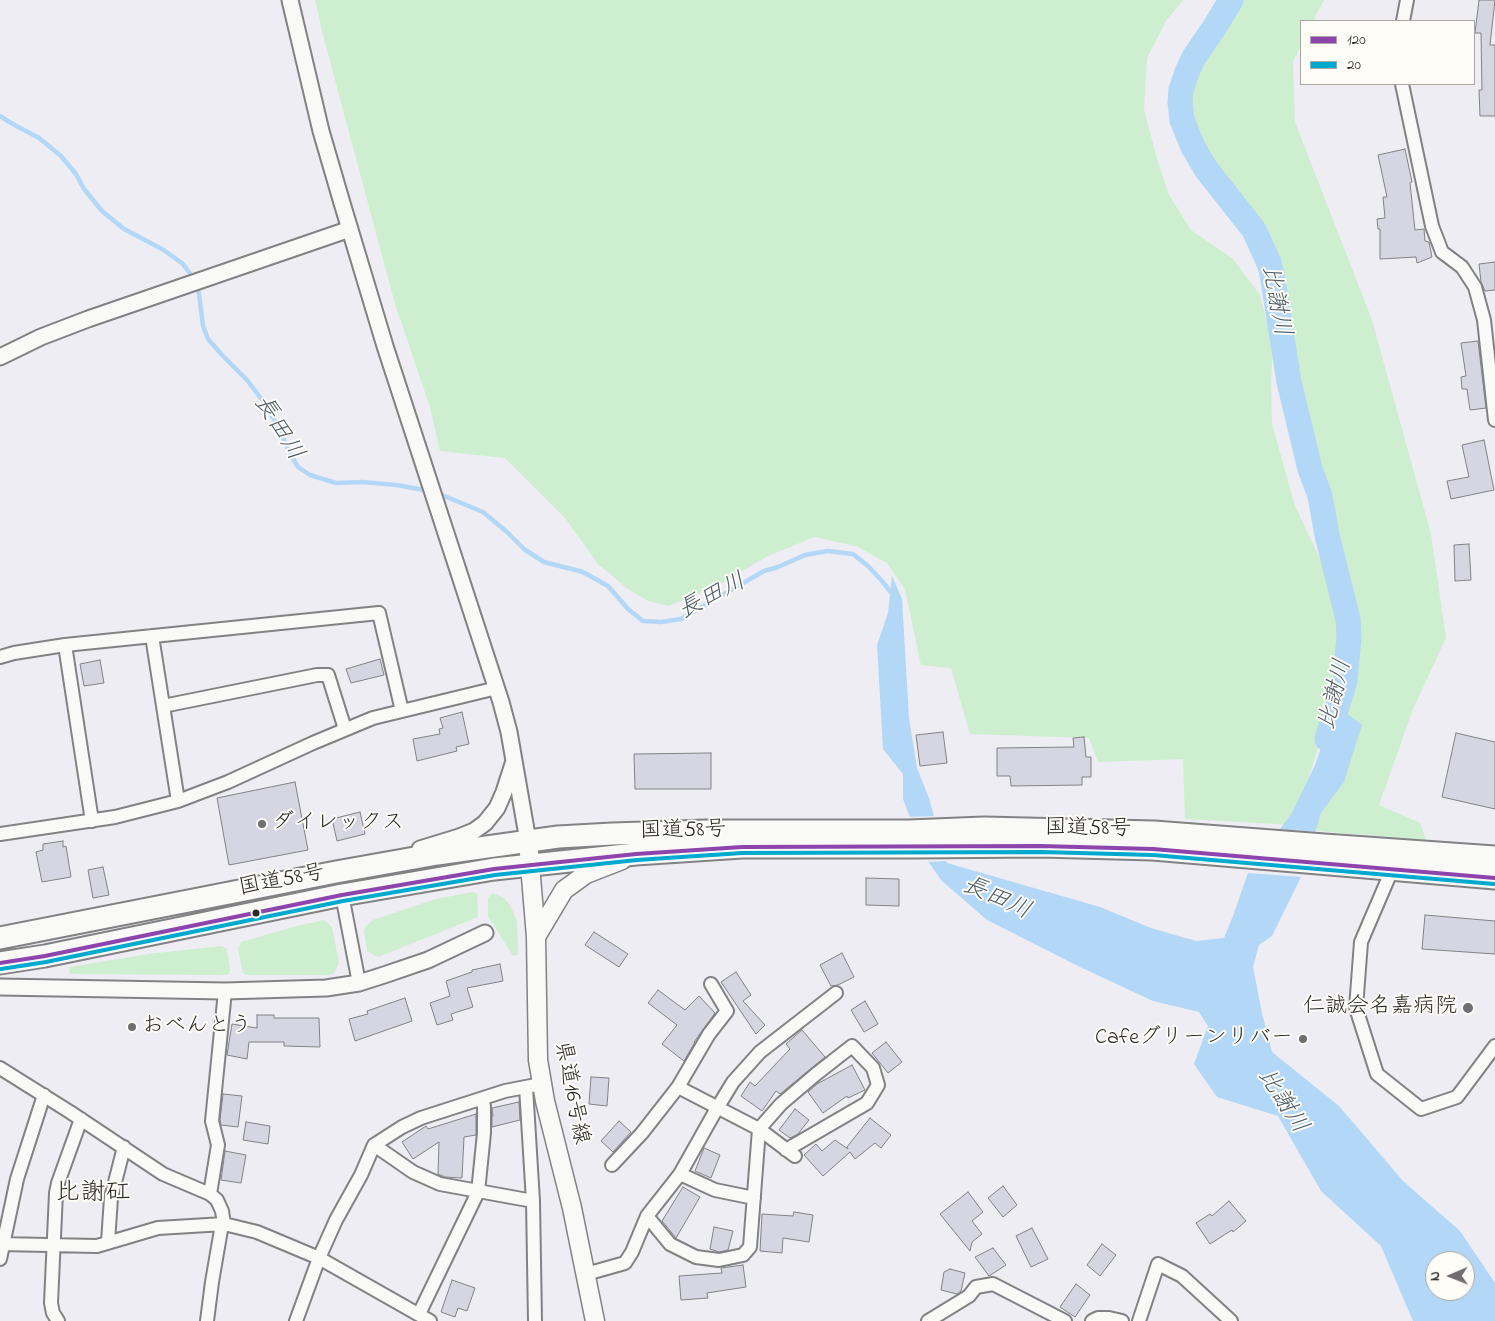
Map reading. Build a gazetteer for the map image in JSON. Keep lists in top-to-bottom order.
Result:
{
  "streets": {
    "highway": ["国道58号"],
    "main road": ["県道16号線"]
  },
  "crossings": [
    ["国道58号", "県道16号線"]
  ],
  "districts": ["比謝矼"],
  "water": ["比謝川", "長田川"],
  "places": [
    "ダイレックス",
    "仁誠会名嘉病院",
    "おべんとう",
    "Cafeグリーンリバー"
  ],
  "lines": ["transit line 120", "transit line 20"],
  "legend": ["120", "20"],
  "north": "left"
}
